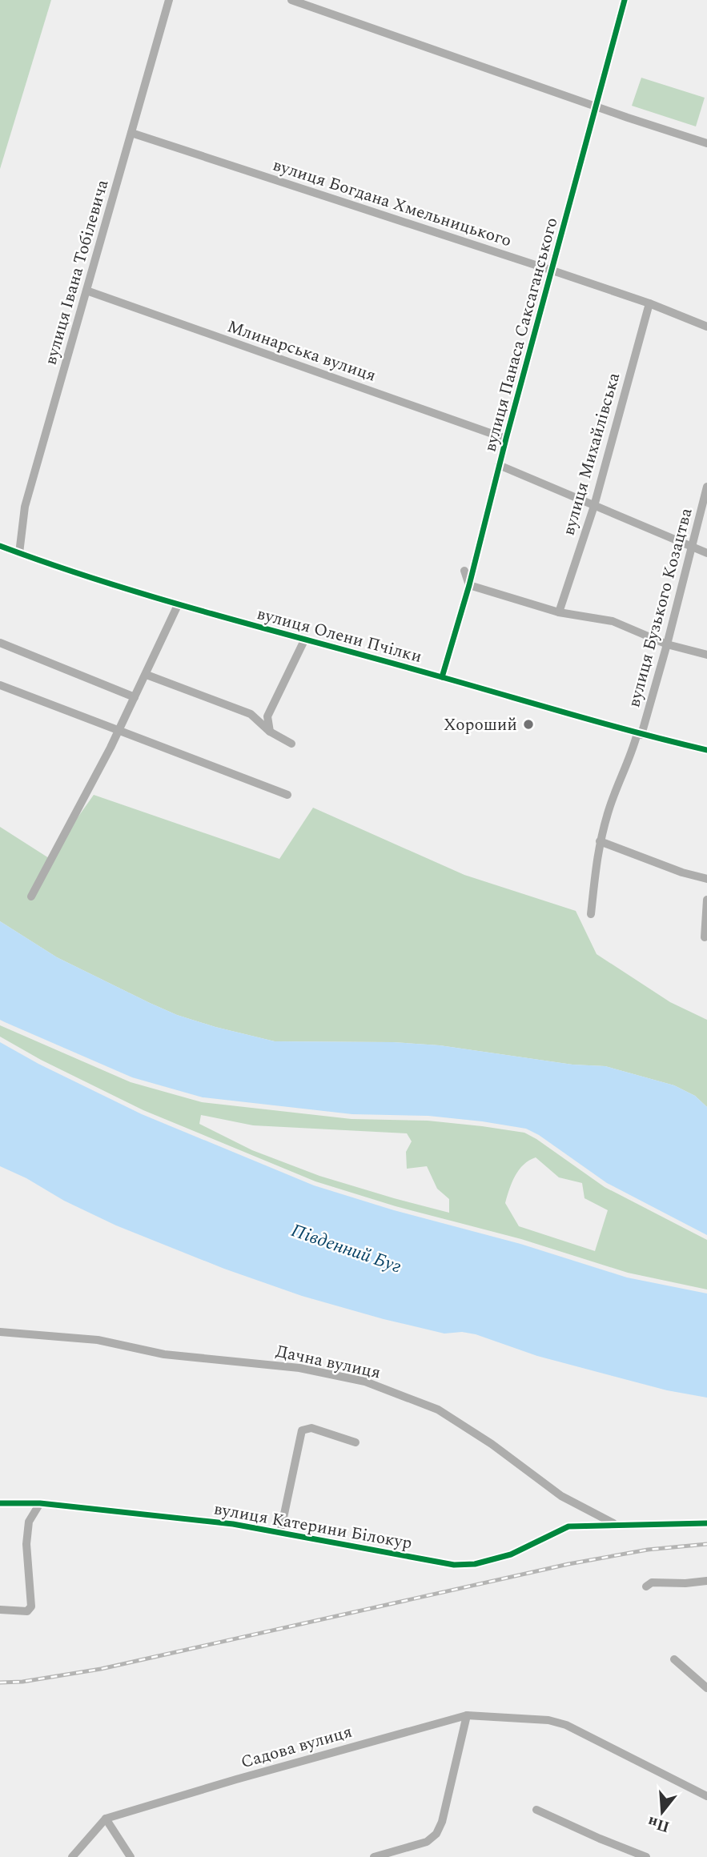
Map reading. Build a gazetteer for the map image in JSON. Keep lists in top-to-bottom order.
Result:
{
  "streets": {
    "street": [
      "вулиця Богдана Хмельницького",
      "вулиця Івана Тобілевича",
      "вулиця Панаса Саксаганського",
      "Млинарська вулиця",
      "вулиця Михайлівська",
      "вулиця Бузького Козацтва",
      "вулиця Олени Пчілки",
      "Дачна вулиця",
      "вулиця Катерини Білокур",
      "Садова вулиця"
    ]
  },
  "crossings": [
    ["вулиця Богдана Хмельницького", "вулиця Івана Тобілевича"],
    ["вулиця Богдана Хмельницького", "вулиця Панаса Саксаганського"],
    ["вулиця Богдана Хмельницького", "вулиця Михайлівська"],
    ["вулиця Івана Тобілевича", "Млинарська вулиця"],
    ["вулиця Івана Тобілевича", "вулиця Олени Пчілки"],
    ["вулиця Панаса Саксаганського", "Млинарська вулиця"],
    ["вулиця Панаса Саксаганського", "вулиця Олени Пчілки"],
    ["вулиця Бузького Козацтва", "вулиця Олени Пчілки"],
    ["Дачна вулиця", "вулиця Катерини Білокур"]
  ],
  "water": ["Південний Буг"],
  "places": ["Хороший"],
  "north": "bottom"
}
